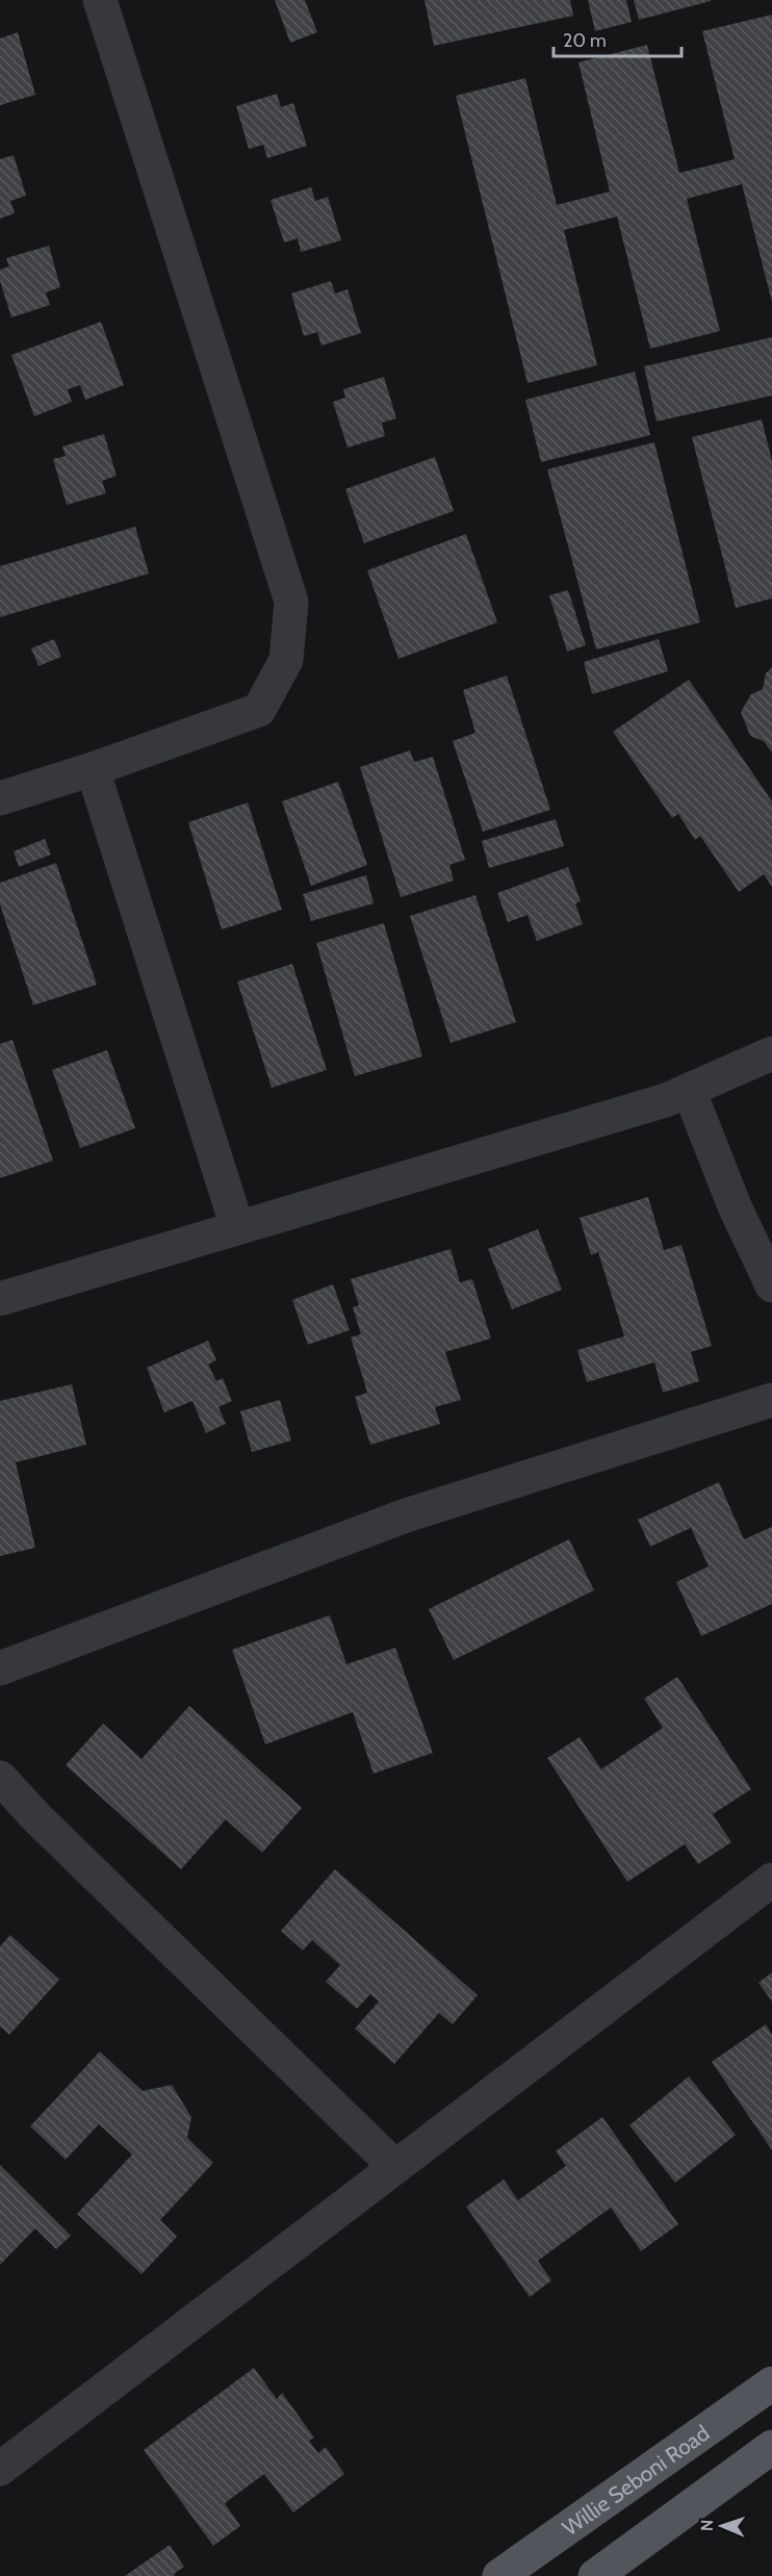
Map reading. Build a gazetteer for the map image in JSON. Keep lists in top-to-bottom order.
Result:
{
  "streets": {
    "main road": ["Willie Seboni Road"]
  },
  "scale_bar": "20 m",
  "north": "left"
}
